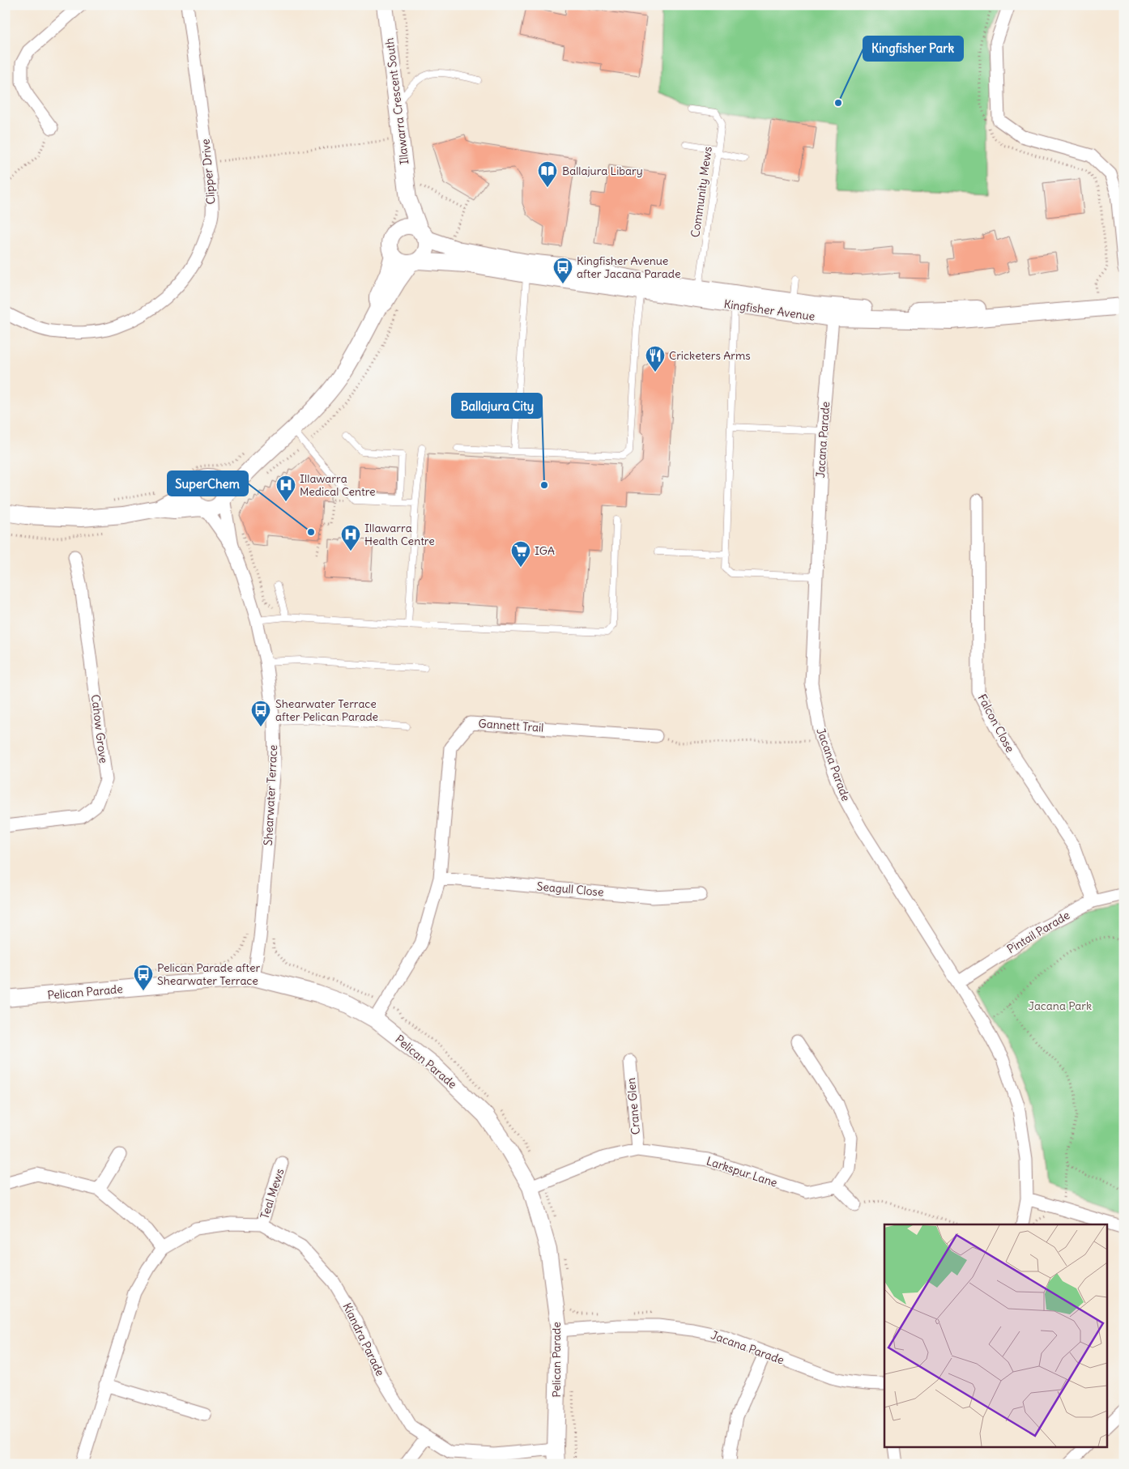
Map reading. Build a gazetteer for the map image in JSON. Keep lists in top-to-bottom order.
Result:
{
  "streets": {
    "street": [
      "Illawarra Crescent South",
      "Clipper Drive",
      "Kingfisher Avenue",
      "Jacana Parade",
      "Falcon Close",
      "Gannett Trail",
      "Cahow Grove",
      "Shearwater Terrace",
      "Seagull Close",
      "Pintail Parade",
      "Pelican Parade",
      "Crane Glen",
      "Larkspur Lane",
      "Teal Mews",
      "Kiandra Parade"
    ],
    "lane": ["Community Mews"]
  },
  "crossings": [
    ["Illawarra Crescent South", "Kingfisher Avenue"],
    ["Community Mews", "Kingfisher Avenue"],
    ["Kingfisher Avenue", "Jacana Parade"],
    ["Jacana Parade", "Pintail Parade"],
    ["Jacana Parade", "Pelican Parade"],
    ["Falcon Close", "Pintail Parade"],
    ["Gannett Trail", "Seagull Close"],
    ["Gannett Trail", "Pelican Parade"],
    ["Shearwater Terrace", "Pelican Parade"],
    ["Pelican Parade", "Larkspur Lane"],
    ["Pelican Parade", "Kiandra Parade"],
    ["Crane Glen", "Larkspur Lane"],
    ["Teal Mews", "Kiandra Parade"]
  ],
  "parks": ["Jacana Park"],
  "places": {
    "other": ["Kingfisher Park", "Ballajura City", "SuperChem"],
    "library": ["Ballajura Libary"],
    "bus stop": ["Kingfisher Avenue after Jacana Parade", "Shearwater Terrace after Pelican Parade", "Pelican Parade after Shearwater Terrace"],
    "restaurant": ["Cricketers Arms"],
    "hospital": ["Illawarra Medical Centre", "Illawarra Health Centre"],
    "supermarket": ["IGA"]
  }
}
